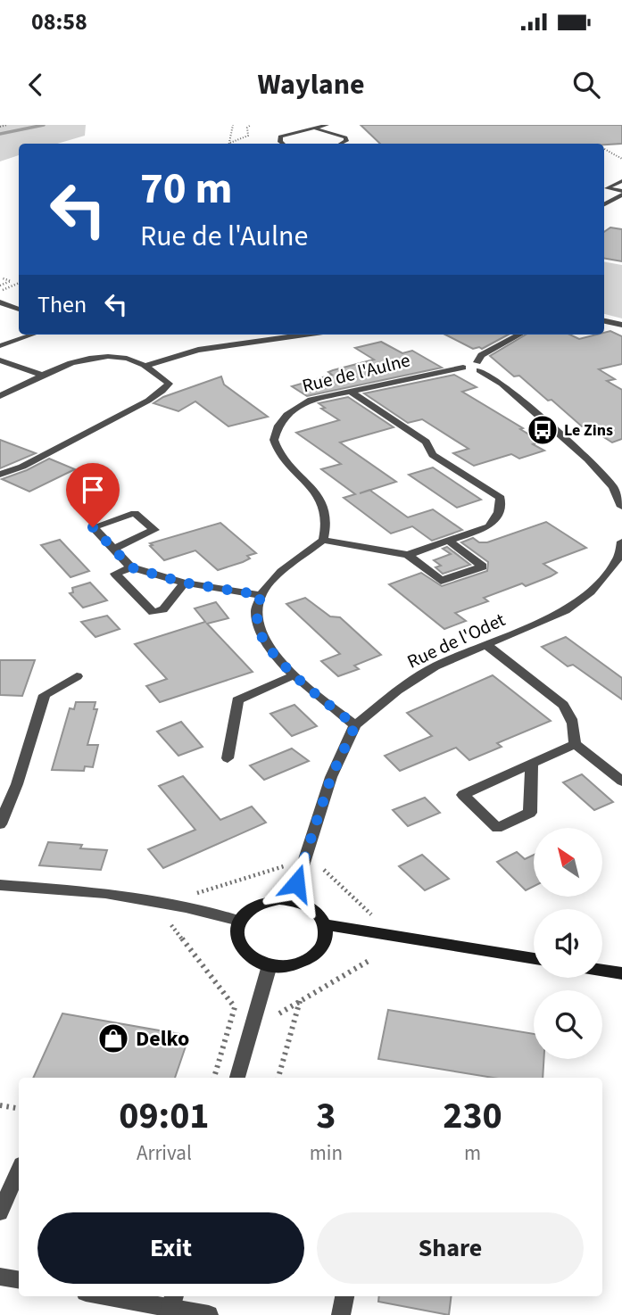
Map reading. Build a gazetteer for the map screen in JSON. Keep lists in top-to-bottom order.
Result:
{
  "streets": {
    "street": ["Rue de l'Aulne", "Rue de l'Odet"]
  },
  "places": {
    "bus stop": ["Le Zins"],
    "shop": ["Delko"]
  },
  "north": "top left",
  "page": {
    "status": "08:58",
    "header": "Waylane",
    "turn": ["70 m", "Rue de l'Aulne"],
    "then": "Then",
    "eta": [
      "09:01",
      "Arrival",
      "3",
      "min",
      "230",
      "m"
    ],
    "buttons": ["Exit", "Share"]
  }
}
